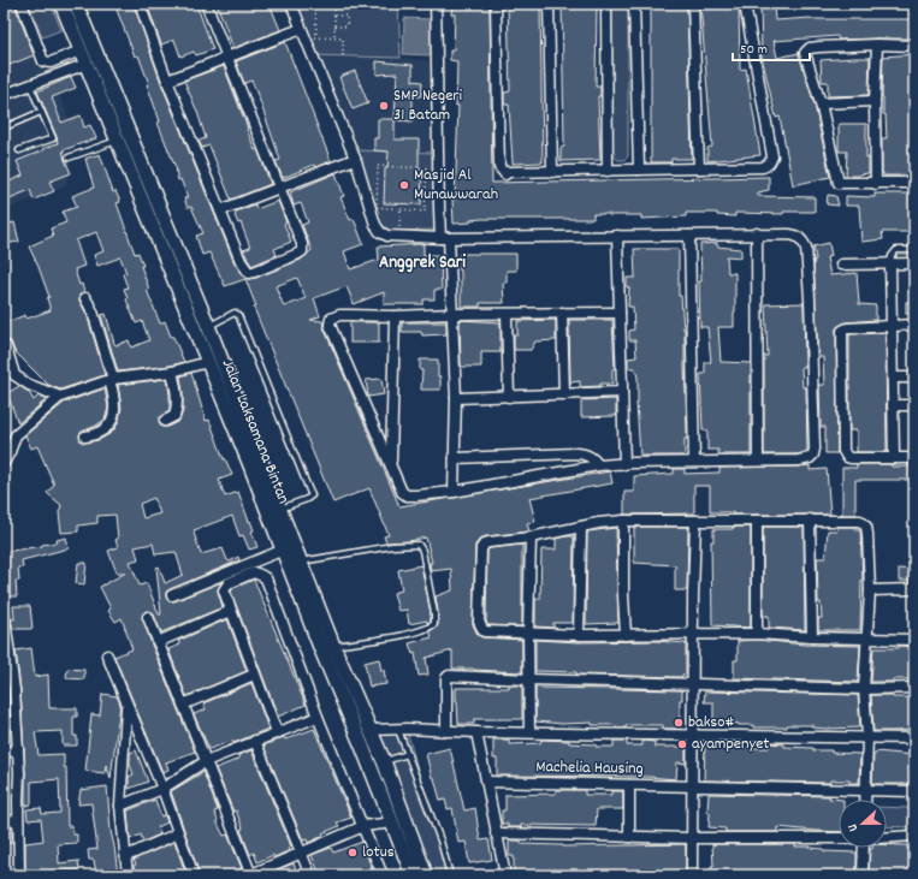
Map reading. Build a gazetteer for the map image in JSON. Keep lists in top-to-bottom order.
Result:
{
  "streets": {
    "main road": ["Jalan Laksamana Bintan"],
    "street": ["Machelia Hausing"]
  },
  "crossings": [
    ["Jalan Laksamana Bintan", "Machelia Hausing"]
  ],
  "districts": ["Anggrek Sari"],
  "places": [
    "SMP Negeri 31 Batam",
    "Masjid Al Munawwarah",
    "bakso#",
    "ayampenyet",
    "lotus"
  ],
  "scale_bar": "50 m",
  "north": "left"
}
